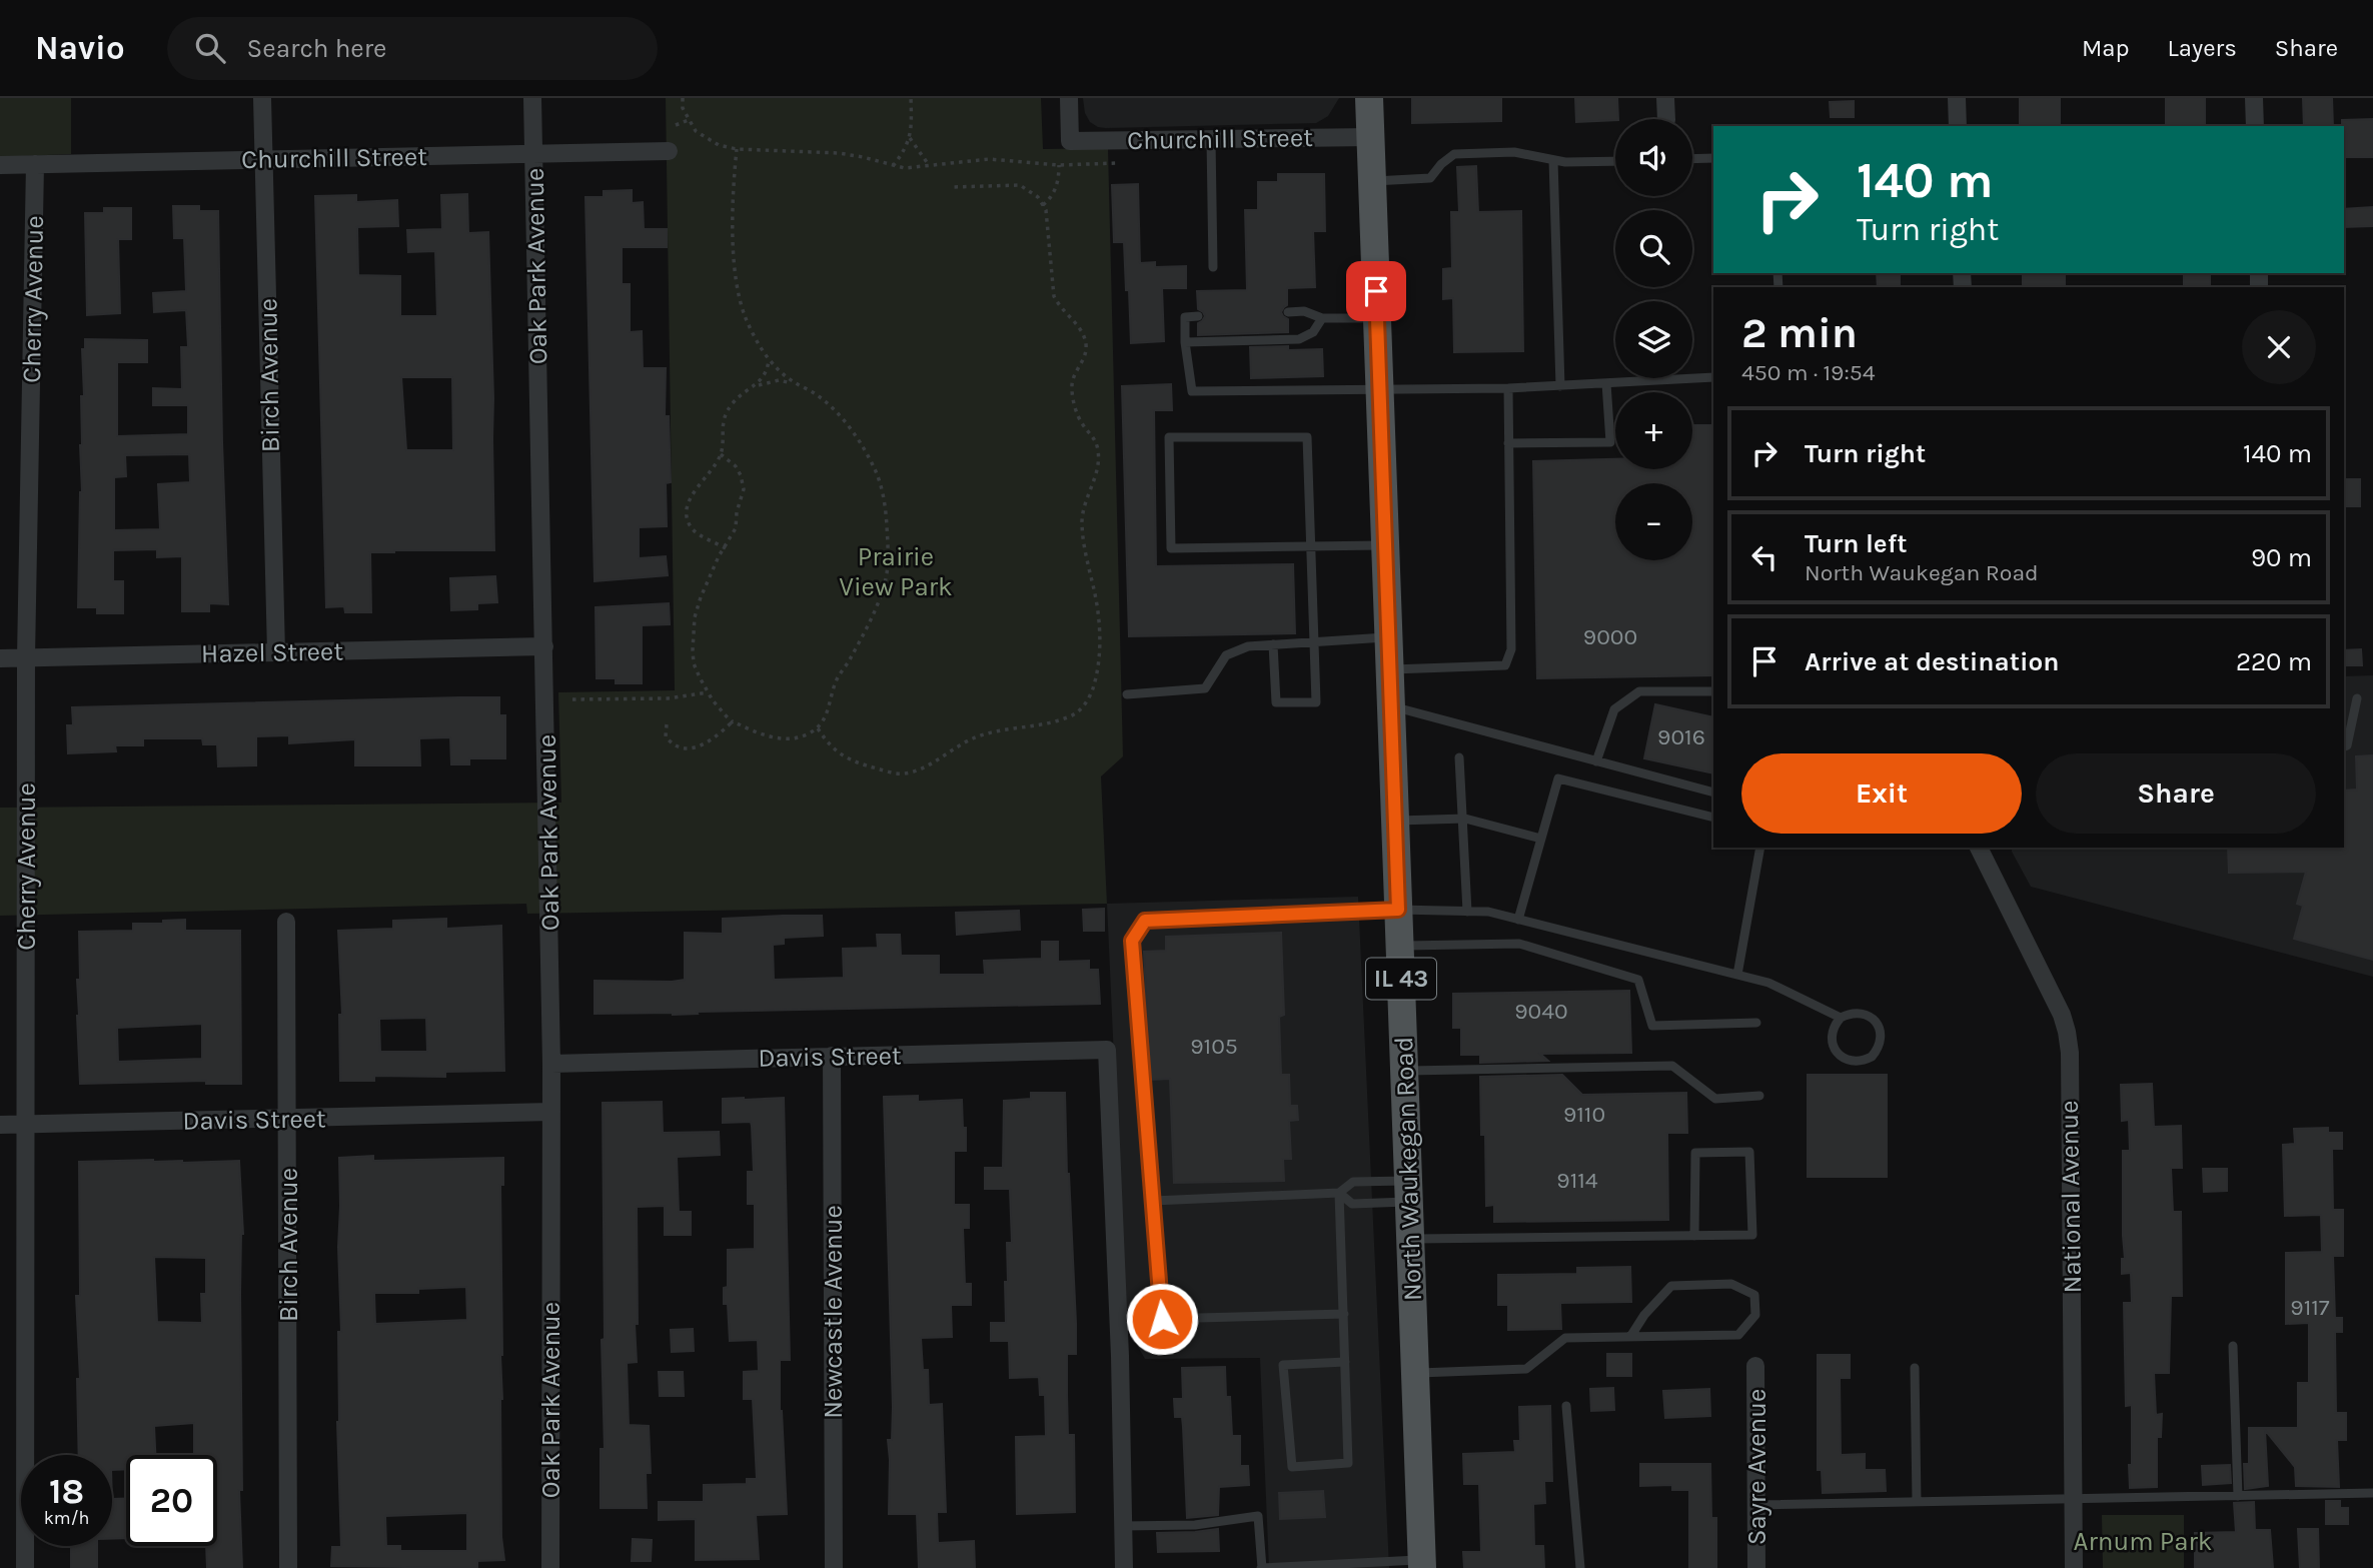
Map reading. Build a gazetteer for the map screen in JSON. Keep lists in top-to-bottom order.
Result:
{
  "streets": {
    "main road": ["IL 43", "North Waukegan Road"],
    "street": [
      "Churchill Street",
      "Oak Park Avenue",
      "Cherry Avenue",
      "Birch Avenue",
      "Hazel Street",
      "Davis Street",
      "National Avenue",
      "Newcastle Avenue",
      "Sayre Avenue"
    ]
  },
  "crossings": [
    ["Churchill Street", "Oak Park Avenue"],
    ["Churchill Street", "Cherry Avenue"],
    ["Churchill Street", "Birch Avenue"],
    ["Churchill Street", "North Waukegan Road"],
    ["Oak Park Avenue", "Hazel Street"],
    ["Oak Park Avenue", "Davis Street"],
    ["Cherry Avenue", "Hazel Street"],
    ["Cherry Avenue", "Davis Street"],
    ["Birch Avenue", "Hazel Street"],
    ["Birch Avenue", "Davis Street"],
    ["Davis Street", "Newcastle Avenue"]
  ],
  "parks": ["Prairie View Park", "Arnum Park"],
  "house_numbers": [
    "9000",
    "9016",
    "9040",
    "9105",
    "9110",
    "9114",
    "9117"
  ],
  "page": {
    "header": "Navio",
    "search": "Search here",
    "nav": ["Map", "Layers", "Share"],
    "map_buttons": ["+", "−"],
    "turn": ["140 m", "Turn right"],
    "heading": ["2 min", "450 m · 19:54"],
    "list": [
      {
        "name": "Turn right",
        "value": "140 m"
      },
      {
        "name": "Turn left",
        "note": "North Waukegan Road",
        "value": "90 m"
      },
      {
        "name": "Arrive at destination",
        "value": "220 m"
      }
    ],
    "buttons": ["Exit", "Share"],
    "speed": "18 km/h",
    "limit": "20"
  }
}
